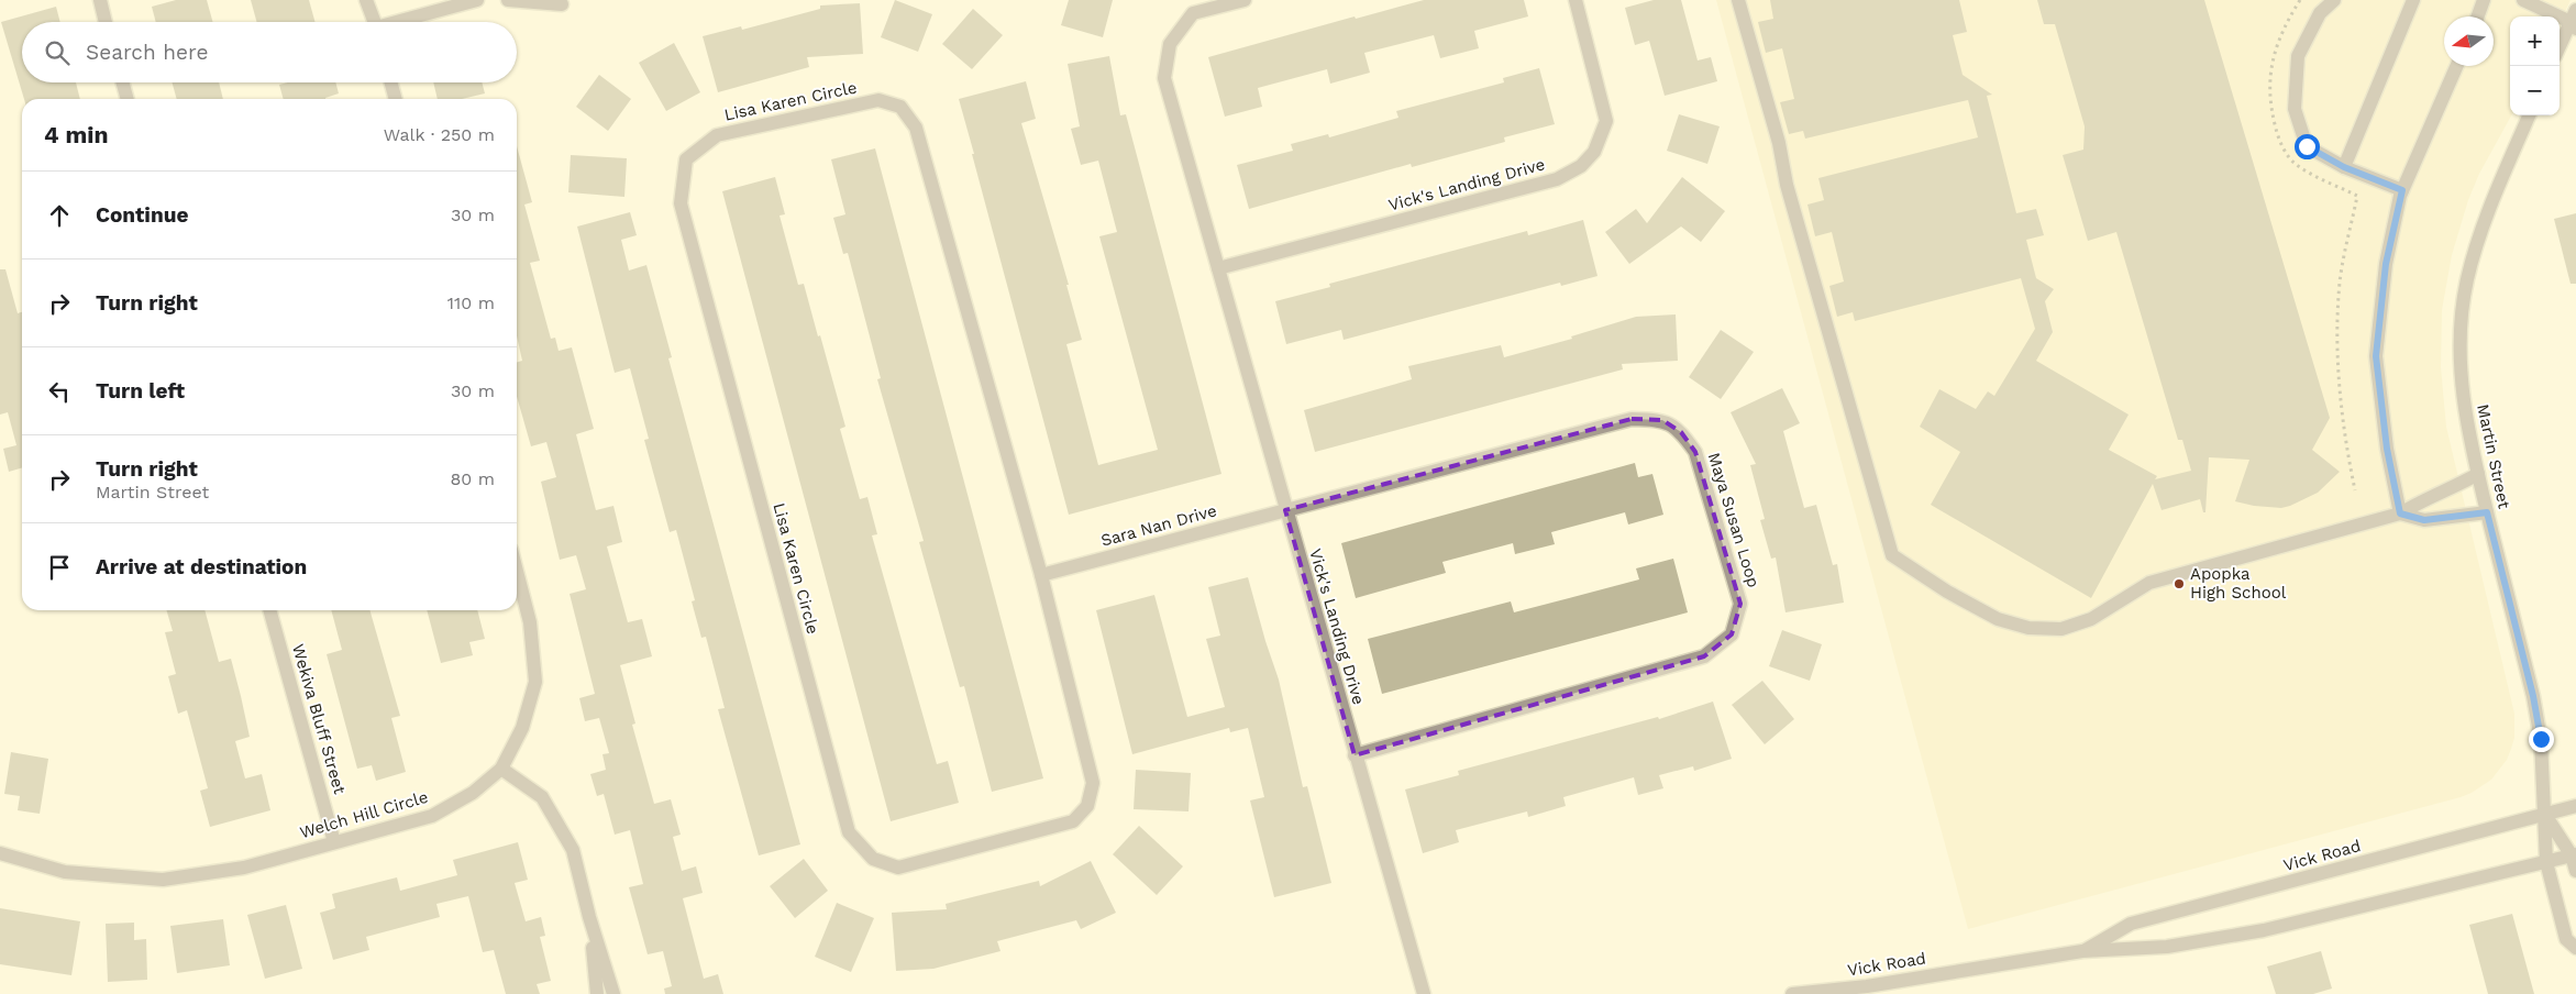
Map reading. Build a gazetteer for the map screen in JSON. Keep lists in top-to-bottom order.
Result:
{
  "streets": {
    "street": [
      "Lisa Karen Circle",
      "Vick's Landing Drive",
      "Martin Street",
      "Maya Susan Loop",
      "Sara Nan Drive",
      "Wekiva Bluff Street",
      "Welch Hill Circle",
      "Vick Road"
    ]
  },
  "crossings": [
    ["Lisa Karen Circle", "Sara Nan Drive"],
    ["Vick's Landing Drive", "Maya Susan Loop"],
    ["Vick's Landing Drive", "Sara Nan Drive"],
    ["Martin Street", "Vick Road"],
    ["Maya Susan Loop", "Sara Nan Drive"],
    ["Wekiva Bluff Street", "Welch Hill Circle"]
  ],
  "places": ["Apopka High School"],
  "north": "left",
  "page": {
    "map_buttons": ["+", "−"],
    "search": "Search here",
    "heading": ["4 min", "Walk · 250 m"],
    "list": [
      ["Continue", "30 m"],
      ["Turn right", "110 m"],
      ["Turn left", "30 m"],
      ["Turn right", "Martin Street", "80 m"],
      "Arrive at destination"
    ]
  }
}
